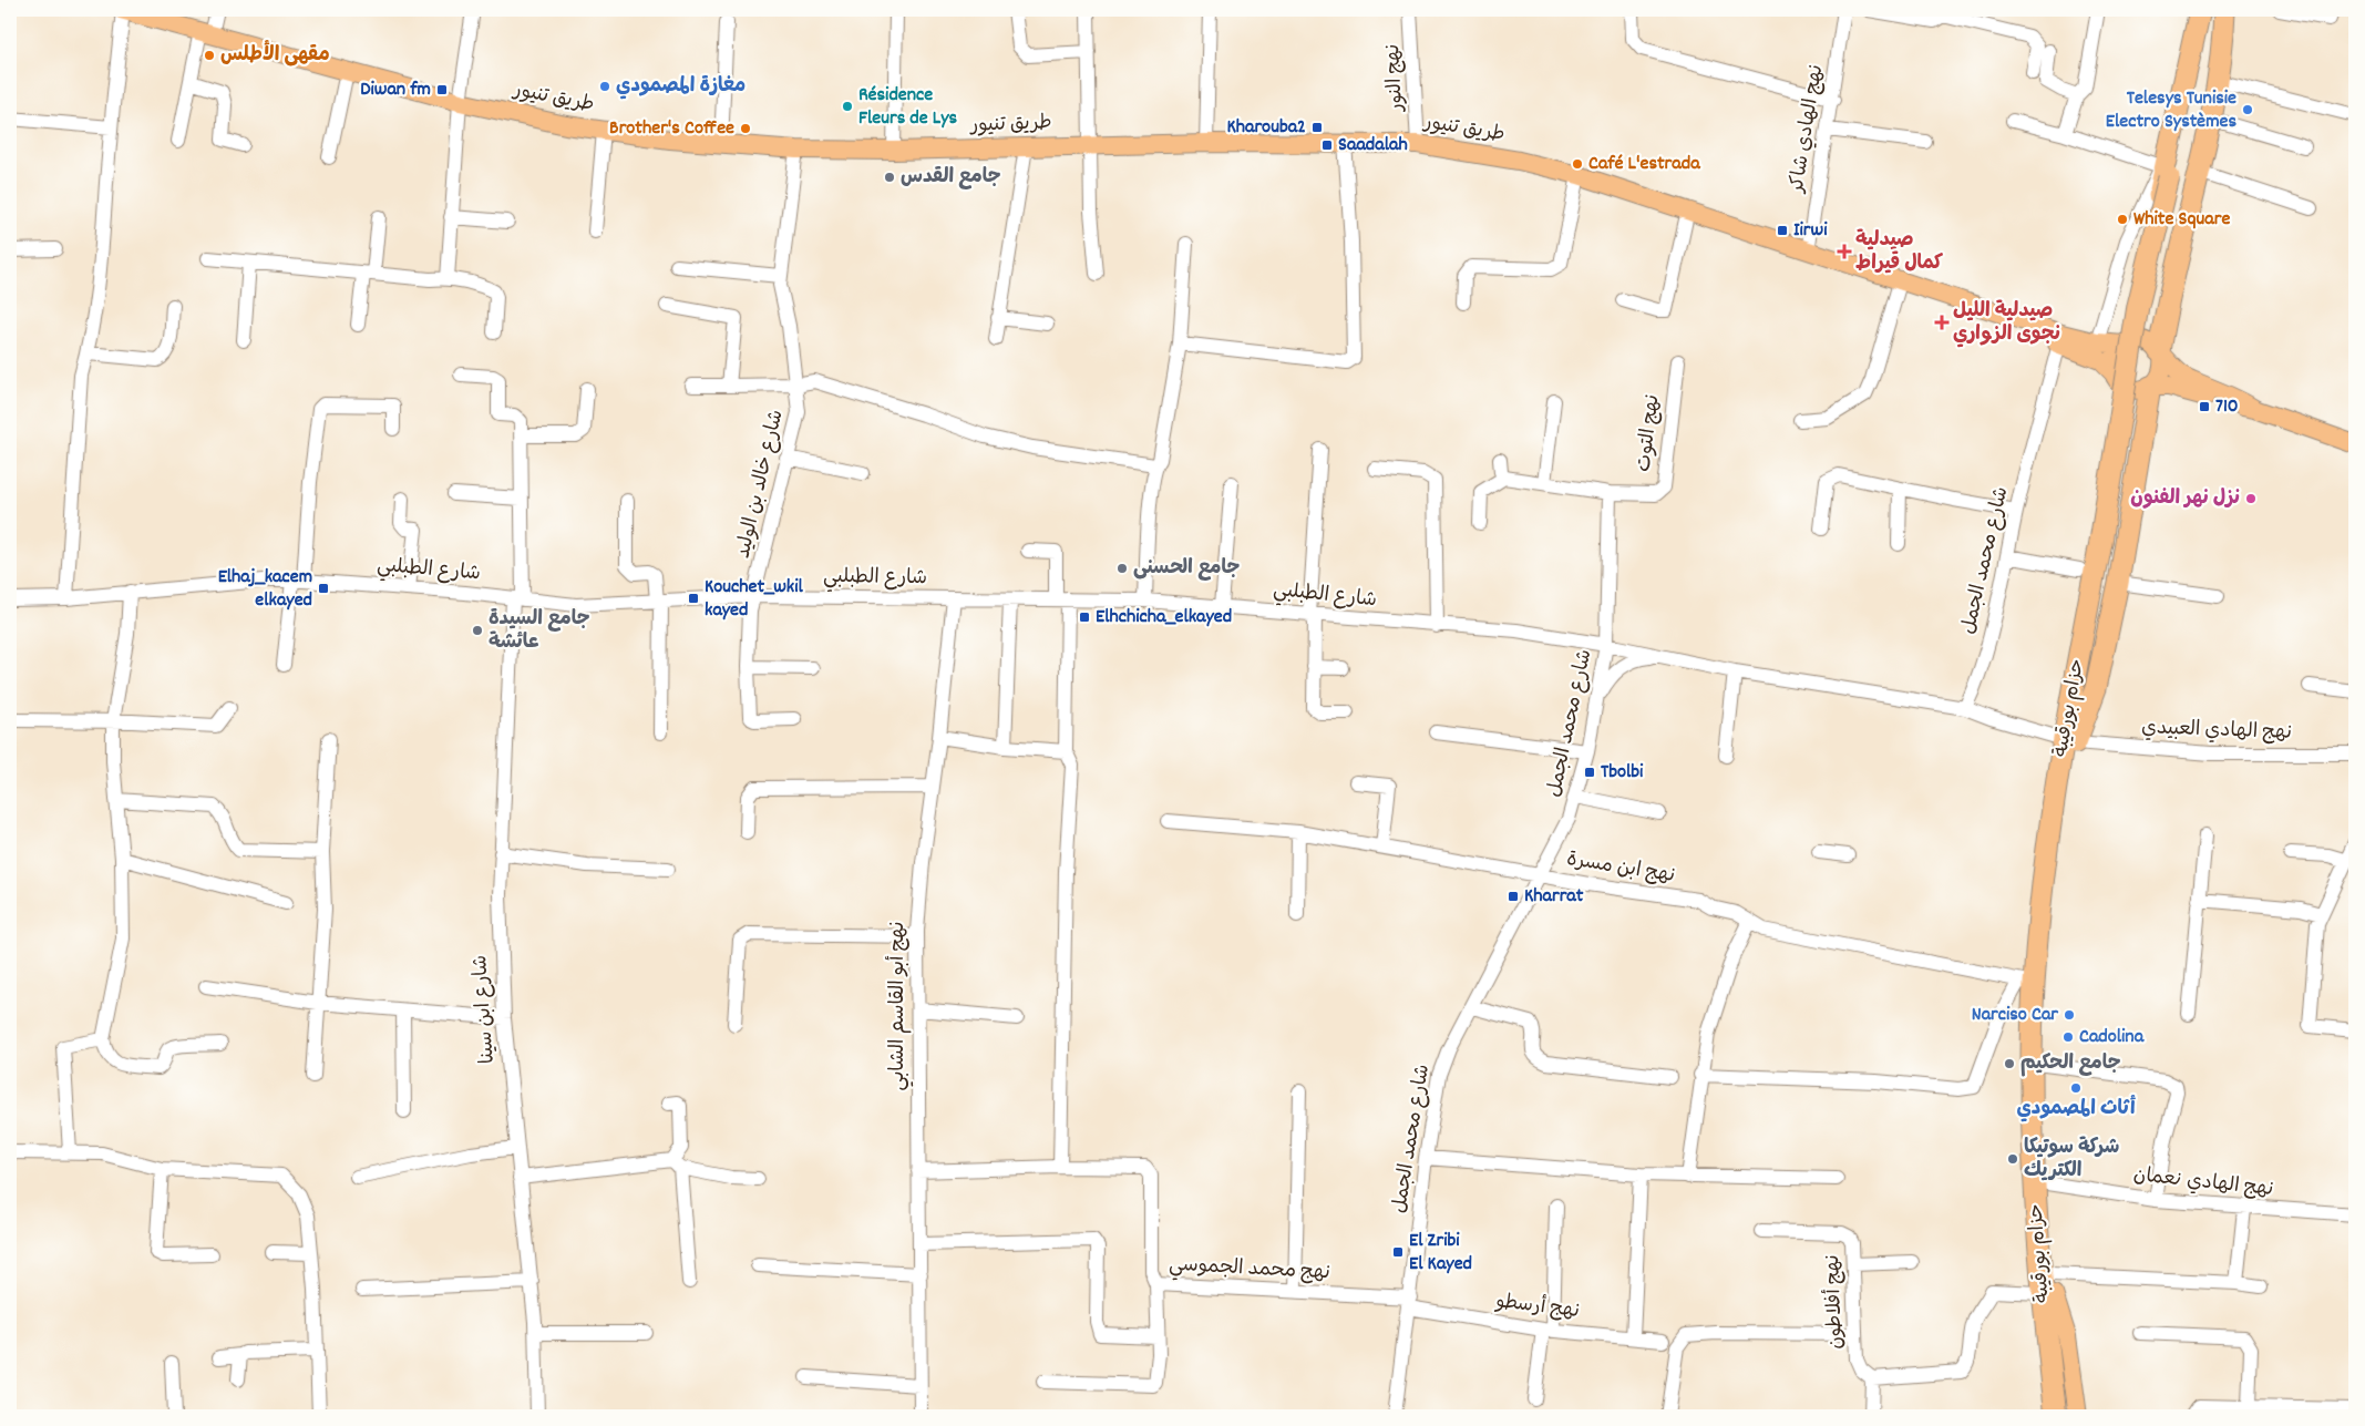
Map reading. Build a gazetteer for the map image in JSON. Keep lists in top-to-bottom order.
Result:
{
  "streets": {
    "highway": ["حزام بورقيبة"],
    "main road": ["طريق تنيور"],
    "street": [
      "نهج النور",
      "نهج الهادي شاكر",
      "نهج التوت",
      "شارع خالد بن الوليد",
      "شارع محمد الجمل",
      "شارع الطبلبي",
      "نهج الهادي العبيدي",
      "نهج ابن مسرة",
      "نهج أبو القاسم الشابي",
      "شارع ابن سينا",
      "نهج الهادي نعمان",
      "نهج محمد الجموسي",
      "نهج أفلاطون",
      "نهج أرسطو"
    ]
  },
  "crossings": [
    ["نهج النور", "طريق تنيور"],
    ["طريق تنيور", "نهج الهادي شاكر"],
    ["طريق تنيور", "شارع خالد بن الوليد"],
    ["طريق تنيور", "شارع محمد الجمل"],
    ["شارع خالد بن الوليد", "شارع الطبلبي"],
    ["شارع محمد الجمل", "شارع الطبلبي"],
    ["شارع محمد الجمل", "نهج الهادي العبيدي"],
    ["شارع محمد الجمل", "نهج ابن مسرة"],
    ["شارع محمد الجمل", "نهج محمد الجموسي"],
    ["شارع محمد الجمل", "نهج أرسطو"],
    ["شارع الطبلبي", "نهج أبو القاسم الشابي"],
    ["شارع الطبلبي", "شارع ابن سينا"],
    ["حزام بورقيبة", "نهج الهادي العبيدي"],
    ["حزام بورقيبة", "نهج ابن مسرة"],
    ["حزام بورقيبة", "نهج الهادي نعمان"],
    ["نهج محمد الجموسي", "نهج أرسطو"]
  ],
  "places": {
    "other": [
      "مقهى الأطلس",
      "مغازة المصمودي",
      "Résidence Fleurs de Lys",
      "Telesys Tunisie Electro Systèmes",
      "Brother's Coffee",
      "Café L'estrada",
      "جامع القدس",
      "White Square",
      "نزل نهر الفنون",
      "جامع الحسنى",
      "جامع السيدة عائشة",
      "Narciso Car",
      "Cadolina",
      "جامع الحكيم",
      "أثاث المصمودي",
      "شركة سوتيكا الكتريك"
    ],
    "transit": [
      "Diwan fm",
      "Kharouba2",
      "Saadalah",
      "Iirwi",
      "710",
      "Elhaj_kacem elkayed",
      "Kouchet_wkil kayed",
      "Elhchicha_elkayed",
      "Tbolbi",
      "Kharrat",
      "El Zribi El Kayed"
    ],
    "health": ["صيدلية كمال قيراط", "صيدلية الليل نجوى الزواري"]
  }
}
